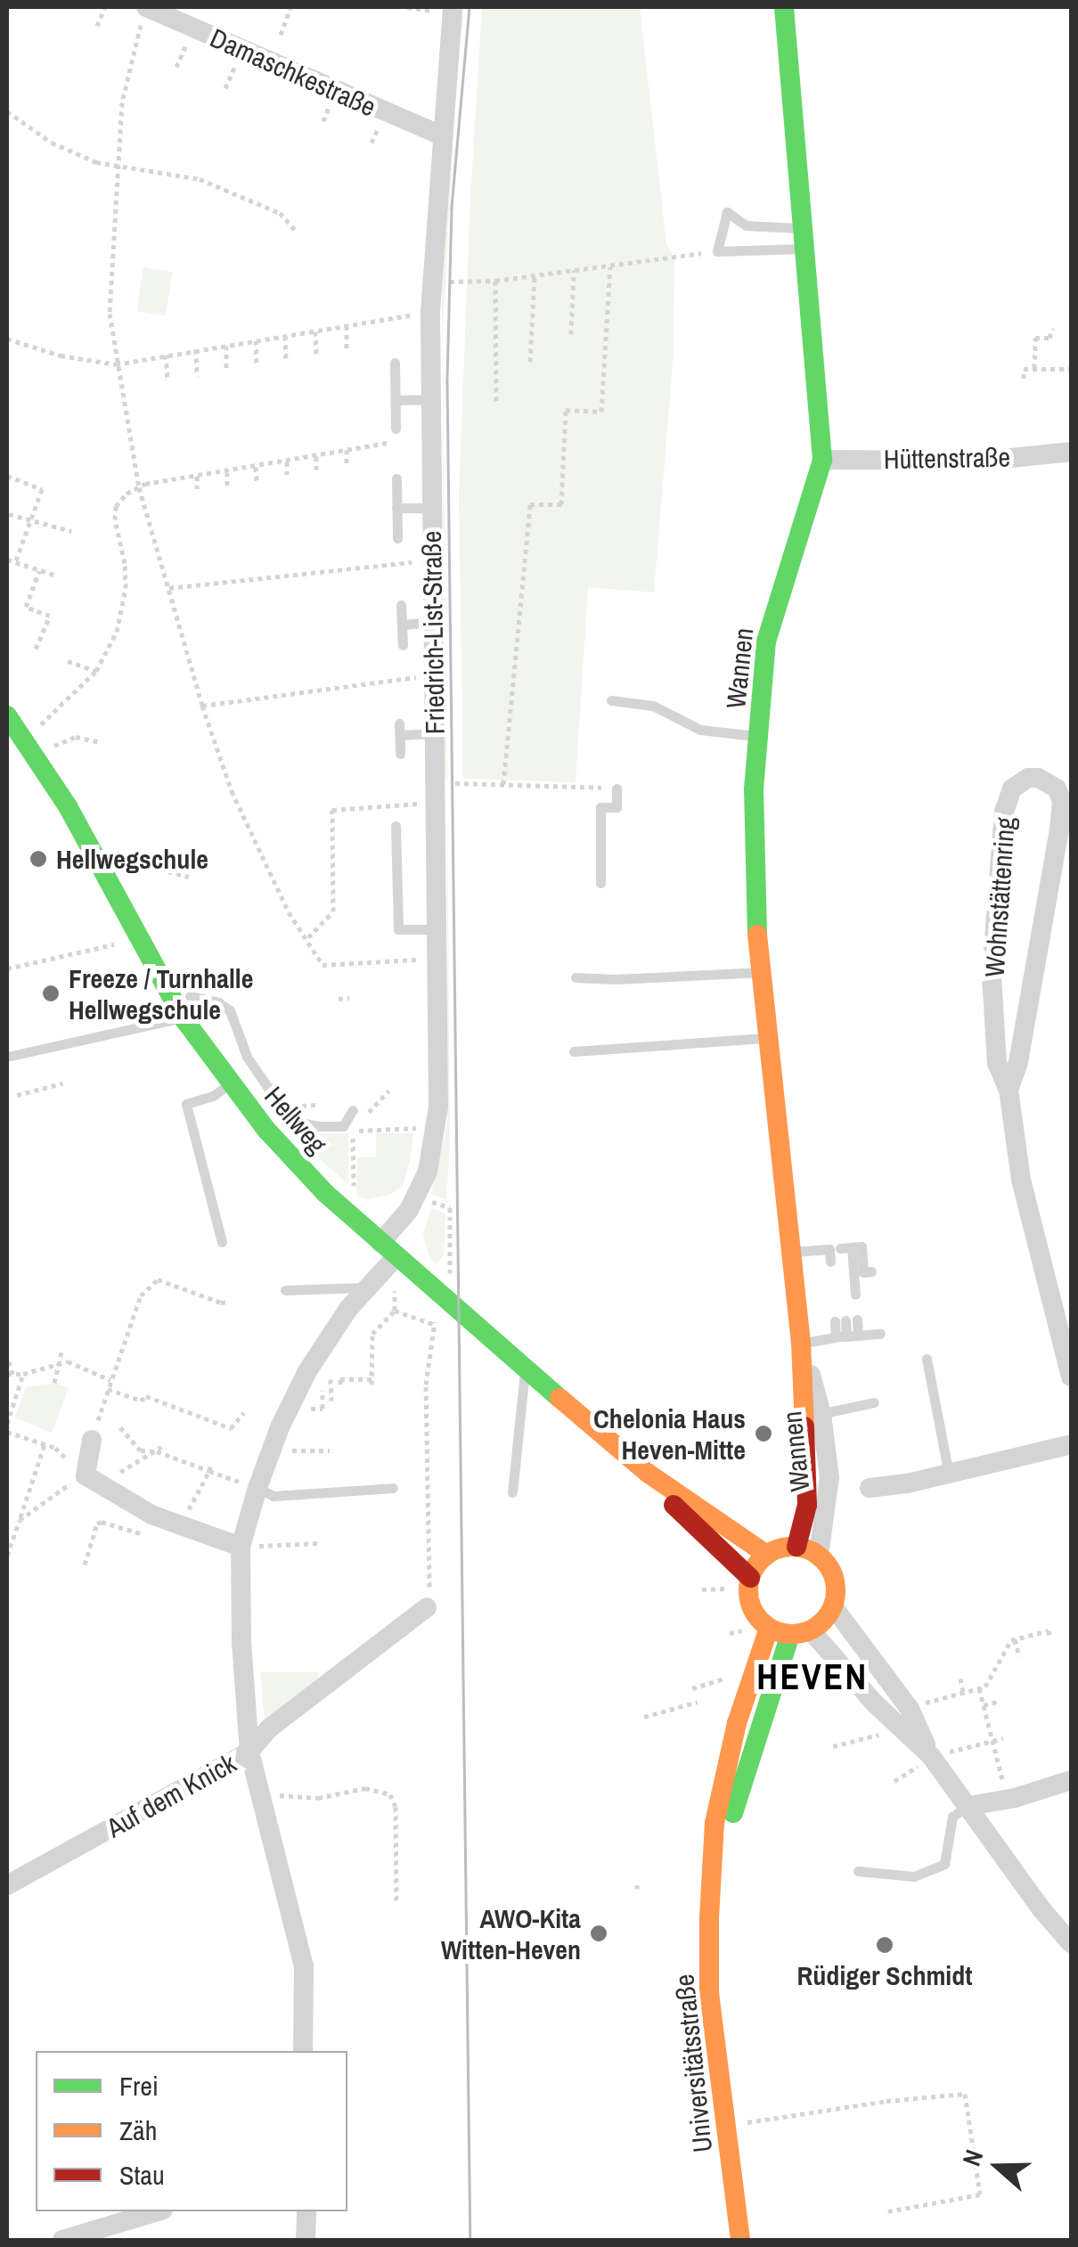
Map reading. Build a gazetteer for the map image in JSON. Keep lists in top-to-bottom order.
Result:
{
  "streets": {
    "street": [
      "Damaschkestraße",
      "Hüttenstraße",
      "Friedrich-List-Straße",
      "Wannen",
      "Wohnstättenring",
      "Hellweg",
      "Auf dem Knick",
      "Universitätsstraße"
    ]
  },
  "crossings": [
    ["Damaschkestraße", "Friedrich-List-Straße"],
    ["Hüttenstraße", "Wannen"],
    ["Friedrich-List-Straße", "Hellweg"],
    ["Friedrich-List-Straße", "Auf dem Knick"],
    ["Wannen", "Hellweg"],
    ["Wannen", "Universitätsstraße"],
    ["Hellweg", "Auf dem Knick"],
    ["Hellweg", "Universitätsstraße"]
  ],
  "districts": ["HEVEN"],
  "places": [
    "Hellwegschule",
    "Freeze / Turnhalle Hellwegschule",
    "Chelonia Haus Heven-Mitte",
    "AWO-Kita Witten-Heven",
    "Rüdiger Schmidt"
  ],
  "legend": ["Frei", "Zäh", "Stau"],
  "north": "left"
}
